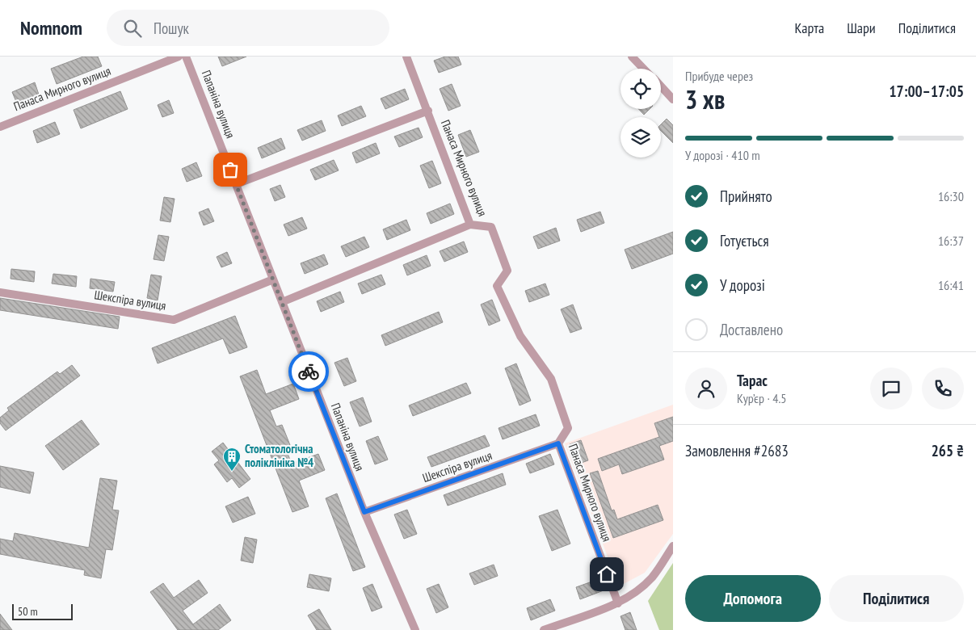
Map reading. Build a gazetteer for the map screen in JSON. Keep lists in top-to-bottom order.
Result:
{
  "streets": {
    "street": ["Панаса Мирного вулиця", "Папаніна вулиця", "Шекспіра вулиця"]
  },
  "crossings": [
    ["Панаса Мирного вулиця", "Шекспіра вулиця"],
    ["Папаніна вулиця", "Шекспіра вулиця"]
  ],
  "places": {
    "building": ["Стоматологічна поліклініка №4"]
  },
  "scale_bar": "50 m",
  "page": {
    "header": "Nomnom",
    "search": "Пошук",
    "nav": ["Карта", "Шари", "Поділитися"],
    "heading": ["3 хв", "Прибуде через", "17:00–17:05"],
    "panel": [
      "Тарас",
      "Кур’єр · 4.5",
      "Замовлення #2683",
      "265 ₴"
    ],
    "bar": "У дорозі · 410 m",
    "list": [
      ["Прийнято", "16:30"],
      ["Готується", "16:37"],
      ["У дорозі", "16:41"],
      "Доставлено"
    ],
    "buttons": ["Допомога", "Поділитися"],
    "scale": "50 m"
  }
}
